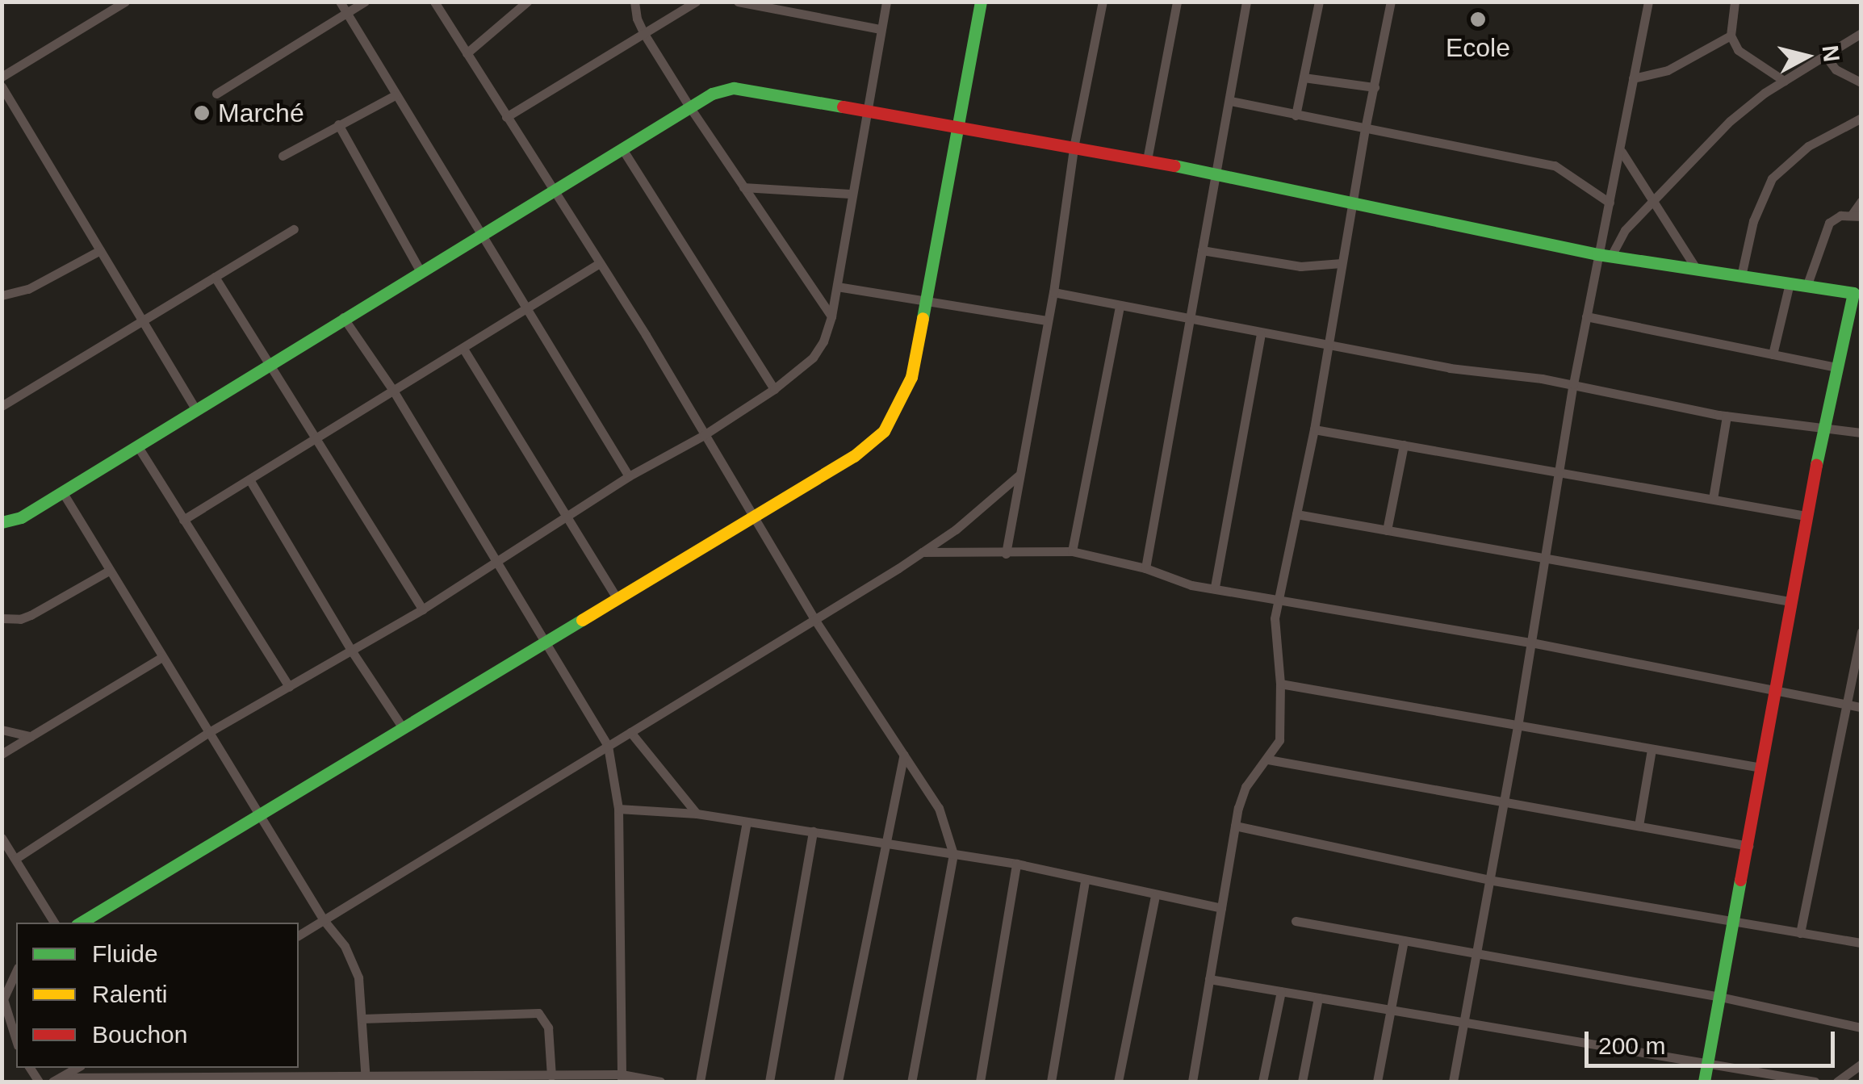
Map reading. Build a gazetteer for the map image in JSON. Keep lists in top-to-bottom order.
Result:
{
  "places": ["Ecole", "Marché"],
  "legend": ["Fluide", "Ralenti", "Bouchon"],
  "scale_bar": "200 m",
  "north": "right"
}
